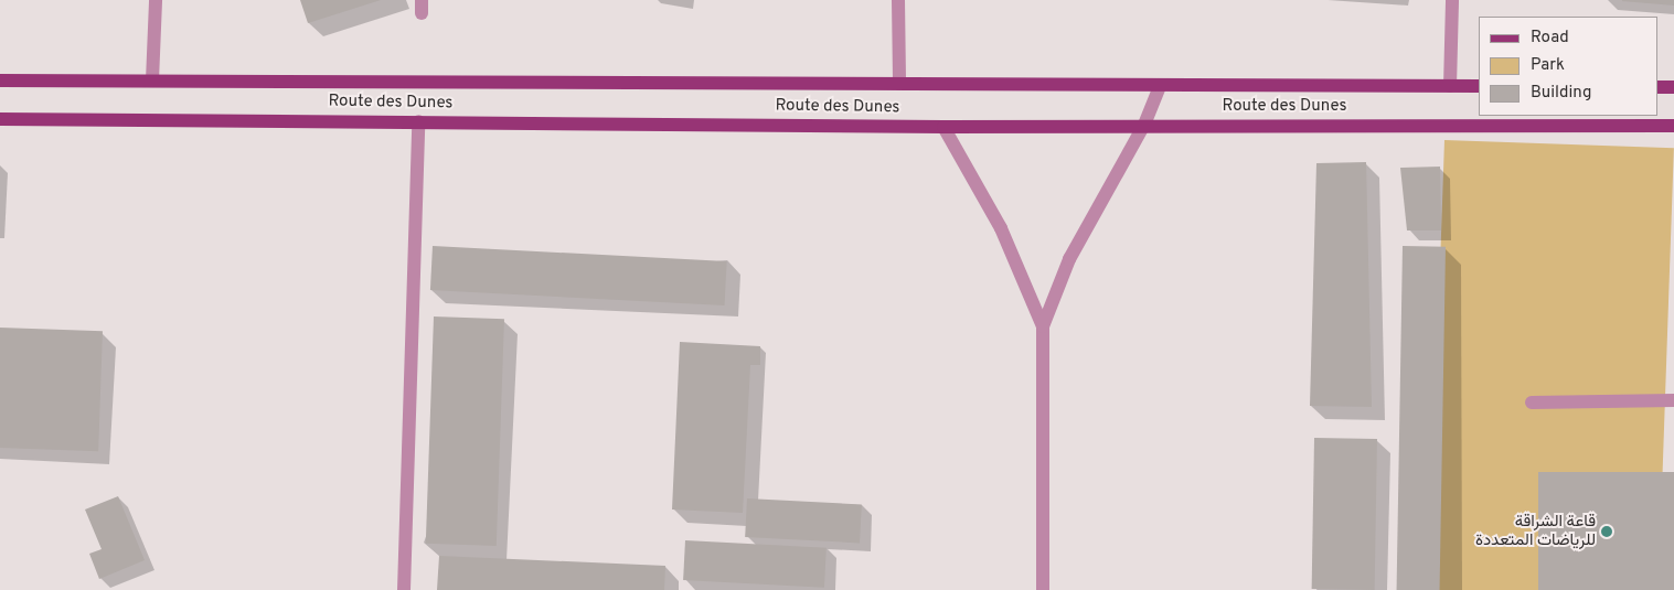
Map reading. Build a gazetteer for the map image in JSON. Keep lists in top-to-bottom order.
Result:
{
  "streets": {
    "main road": ["Route des Dunes"]
  },
  "places": ["قاعة الشراقة للرياضات المتعددة"],
  "legend": ["Road", "Park", "Building"]
}
